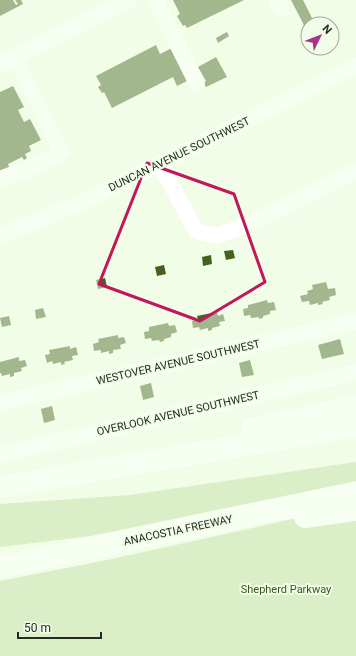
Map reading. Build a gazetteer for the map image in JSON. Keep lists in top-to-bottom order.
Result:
{
  "streets": {
    "highway": ["ANACOSTIA FREEWAY"],
    "street": ["DUNCAN AVENUE SOUTHWEST", "WESTOVER AVENUE SOUTHWEST", "OVERLOOK AVENUE SOUTHWEST"]
  },
  "parks": ["Shepherd Parkway"],
  "scale_bar": "50 m",
  "north": "top right"
}
